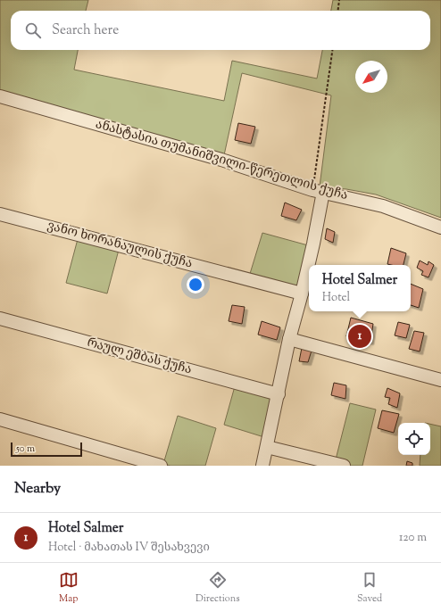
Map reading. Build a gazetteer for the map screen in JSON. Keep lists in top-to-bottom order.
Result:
{
  "streets": {
    "street": ["ანასტასია თუმანიშვილი-წერეთლის ქუჩა", "ვანო ხორანაულის ქუჩა", "რაულ ეშბას ქუჩა"]
  },
  "scale_bar": "50 m",
  "north": "bottom left",
  "page": {
    "search": "Search here",
    "popup": ["Hotel Salmer", "Hotel"],
    "pins": "1",
    "scale": "50 m",
    "heading": "Nearby",
    "list": [
      {
        "mark": "1",
        "name": "Hotel Salmer",
        "note": "Hotel · მახათას IV შესახვევი",
        "value": "120 m"
      }
    ],
    "nav": ["Map", "Directions", "Saved"]
  }
}
